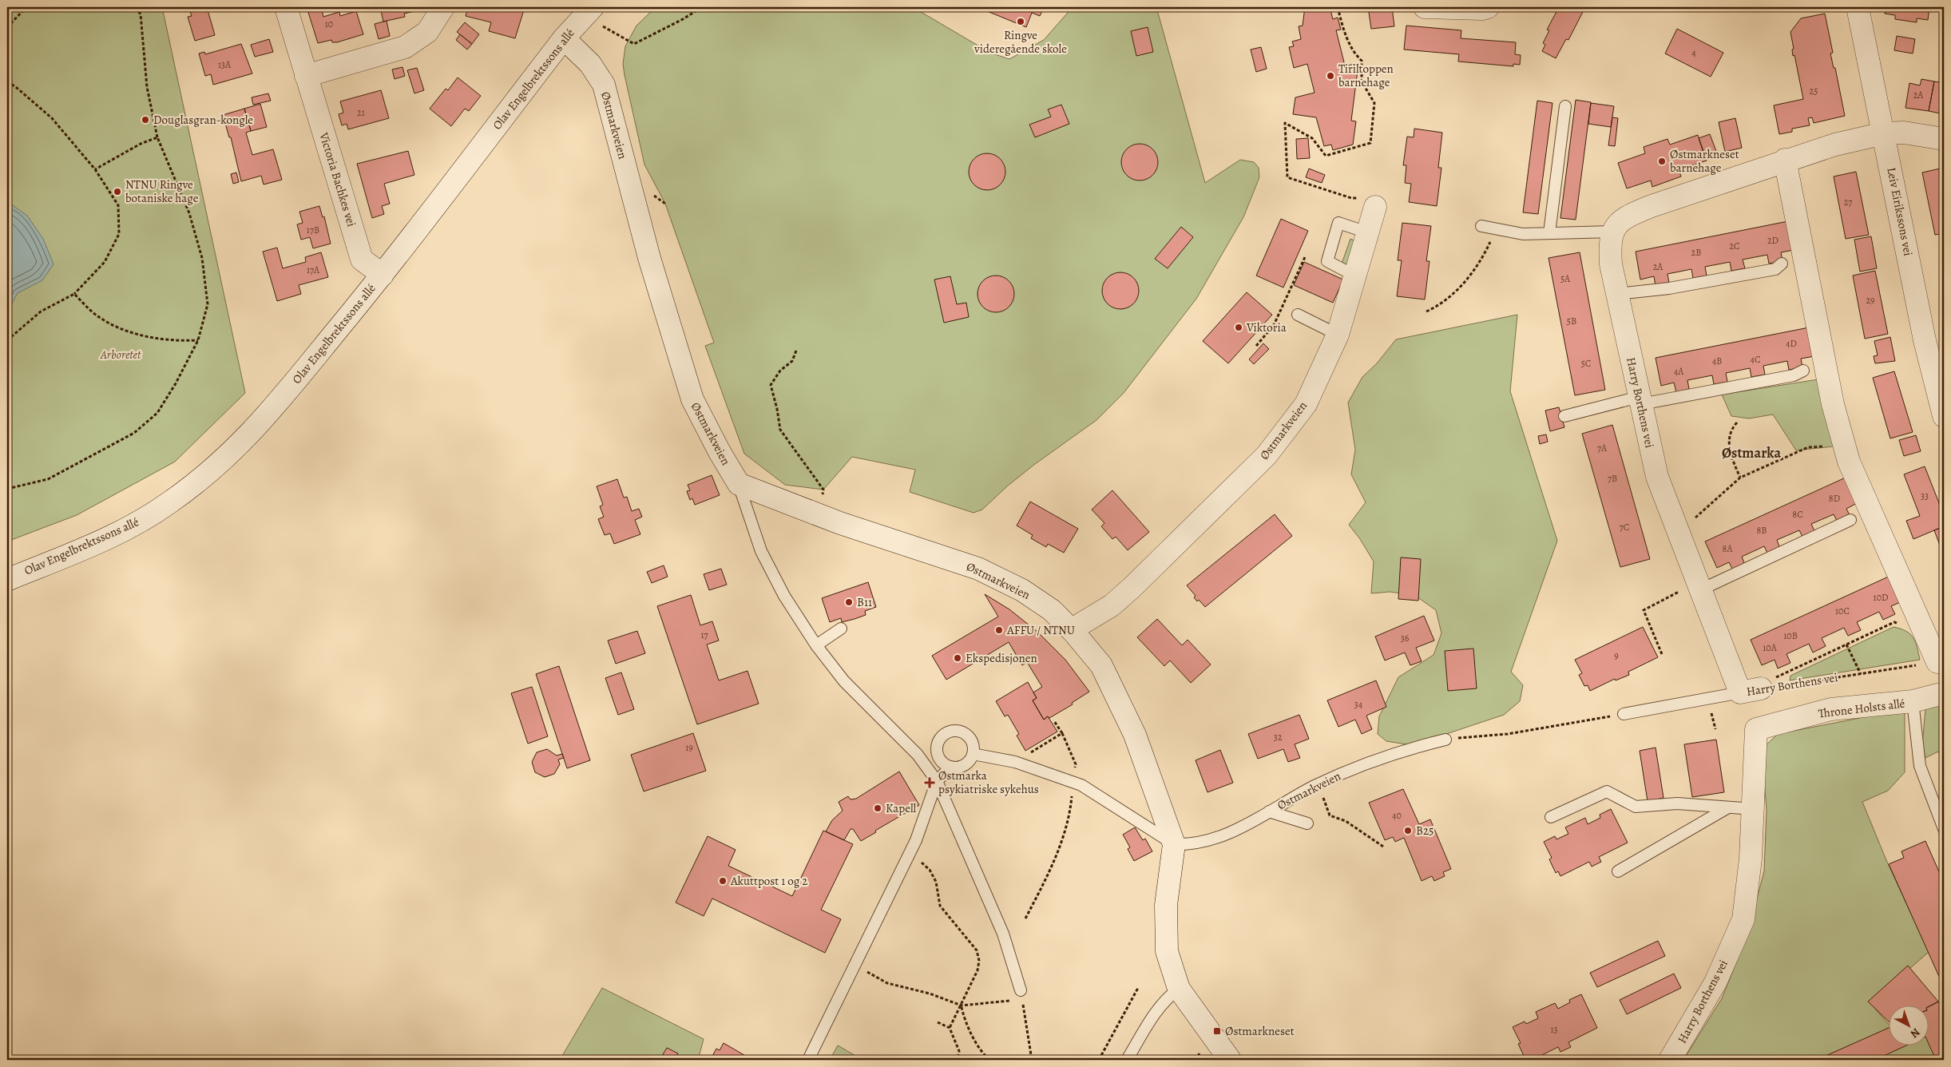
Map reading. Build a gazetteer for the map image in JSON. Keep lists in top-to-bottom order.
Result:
{
  "streets": {
    "street": [
      "Olav Engelbrektssons allé",
      "Østmarkveien",
      "Victoria Bachkes vei",
      "Leiv Eirikssons vei",
      "Harry Borthens vei",
      "Throne Holsts allé"
    ]
  },
  "crossings": [
    ["Olav Engelbrektssons allé", "Østmarkveien"],
    ["Olav Engelbrektssons allé", "Victoria Bachkes vei"],
    ["Harry Borthens vei", "Throne Holsts allé"]
  ],
  "districts": ["Østmarka"],
  "parks": ["Arboretet"],
  "places": {
    "other": [
      "Ringve videregående skole",
      "Tiriltoppen barnehage",
      "Douglasgran-kongle",
      "Østmarkneset barnehage",
      "NTNU Ringve botaniske hage",
      "Viktoria",
      "B11",
      "AFFU / NTNU",
      "Ekspedisjonen",
      "Kapell",
      "B25",
      "Akuttpost 1 og 2"
    ],
    "health": ["Østmarka psykiatriske sykehus"],
    "transit": ["Østmarkneset"]
  },
  "house_numbers": [
    "10",
    "4",
    "13A",
    "25",
    "2A",
    "21",
    "27",
    "17B",
    "2D",
    "2C",
    "2B",
    "2A",
    "17A",
    "5A",
    "29",
    "5B",
    "4D",
    "4C",
    "4B",
    "5C",
    "4A",
    "7A",
    "7B",
    "33",
    "8D",
    "8C",
    "7C",
    "8B",
    "8A",
    "10D",
    "10C",
    "17",
    "10B",
    "36",
    "10A",
    "9",
    "34",
    "32",
    "19",
    "40",
    "13"
  ],
  "north": "bottom right"
}
